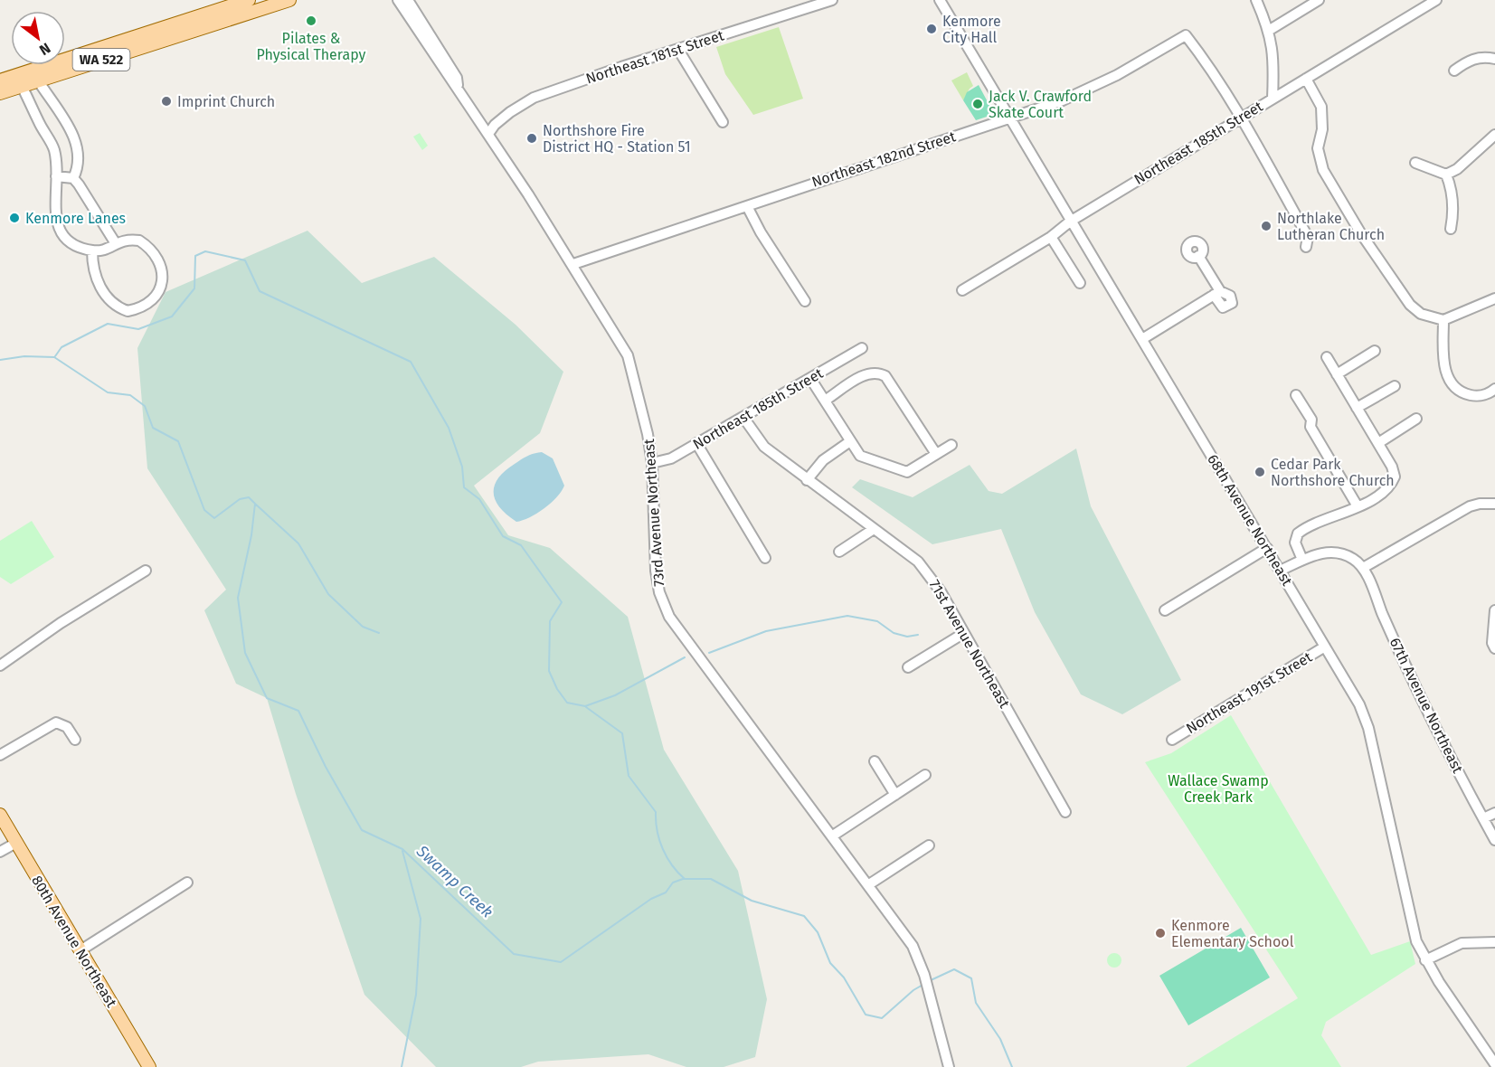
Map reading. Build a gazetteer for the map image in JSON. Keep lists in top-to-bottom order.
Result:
{
  "streets": {
    "main road": ["WA 522", "80th Avenue Northeast"],
    "street": [
      "Northeast 181st Street",
      "Northeast 185th Street",
      "Northeast 182nd Street",
      "73rd Avenue Northeast",
      "68th Avenue Northeast",
      "71st Avenue Northeast",
      "Northeast 191st Street",
      "67th Avenue Northeast"
    ]
  },
  "crossings": [
    ["Northeast 181st Street", "73rd Avenue Northeast"],
    ["Northeast 185th Street", "Northeast 182nd Street"],
    ["Northeast 185th Street", "73rd Avenue Northeast"],
    ["Northeast 185th Street", "68th Avenue Northeast"],
    ["Northeast 185th Street", "71st Avenue Northeast"],
    ["Northeast 182nd Street", "73rd Avenue Northeast"],
    ["Northeast 182nd Street", "68th Avenue Northeast"],
    ["68th Avenue Northeast", "Northeast 191st Street"]
  ],
  "water": ["Swamp Creek"],
  "parks": ["Wallace Swamp Creek Park"],
  "places": [
    "Pilates & Physical Therapy",
    "Kenmore City Hall",
    "Imprint Church",
    "Jack V. Crawford Skate Court",
    "Northshore Fire District HQ - Station 51",
    "Kenmore Lanes",
    "Northlake Lutheran Church",
    "Cedar Park Northshore Church",
    "Kenmore Elementary School"
  ],
  "north": "bottom right"
}
